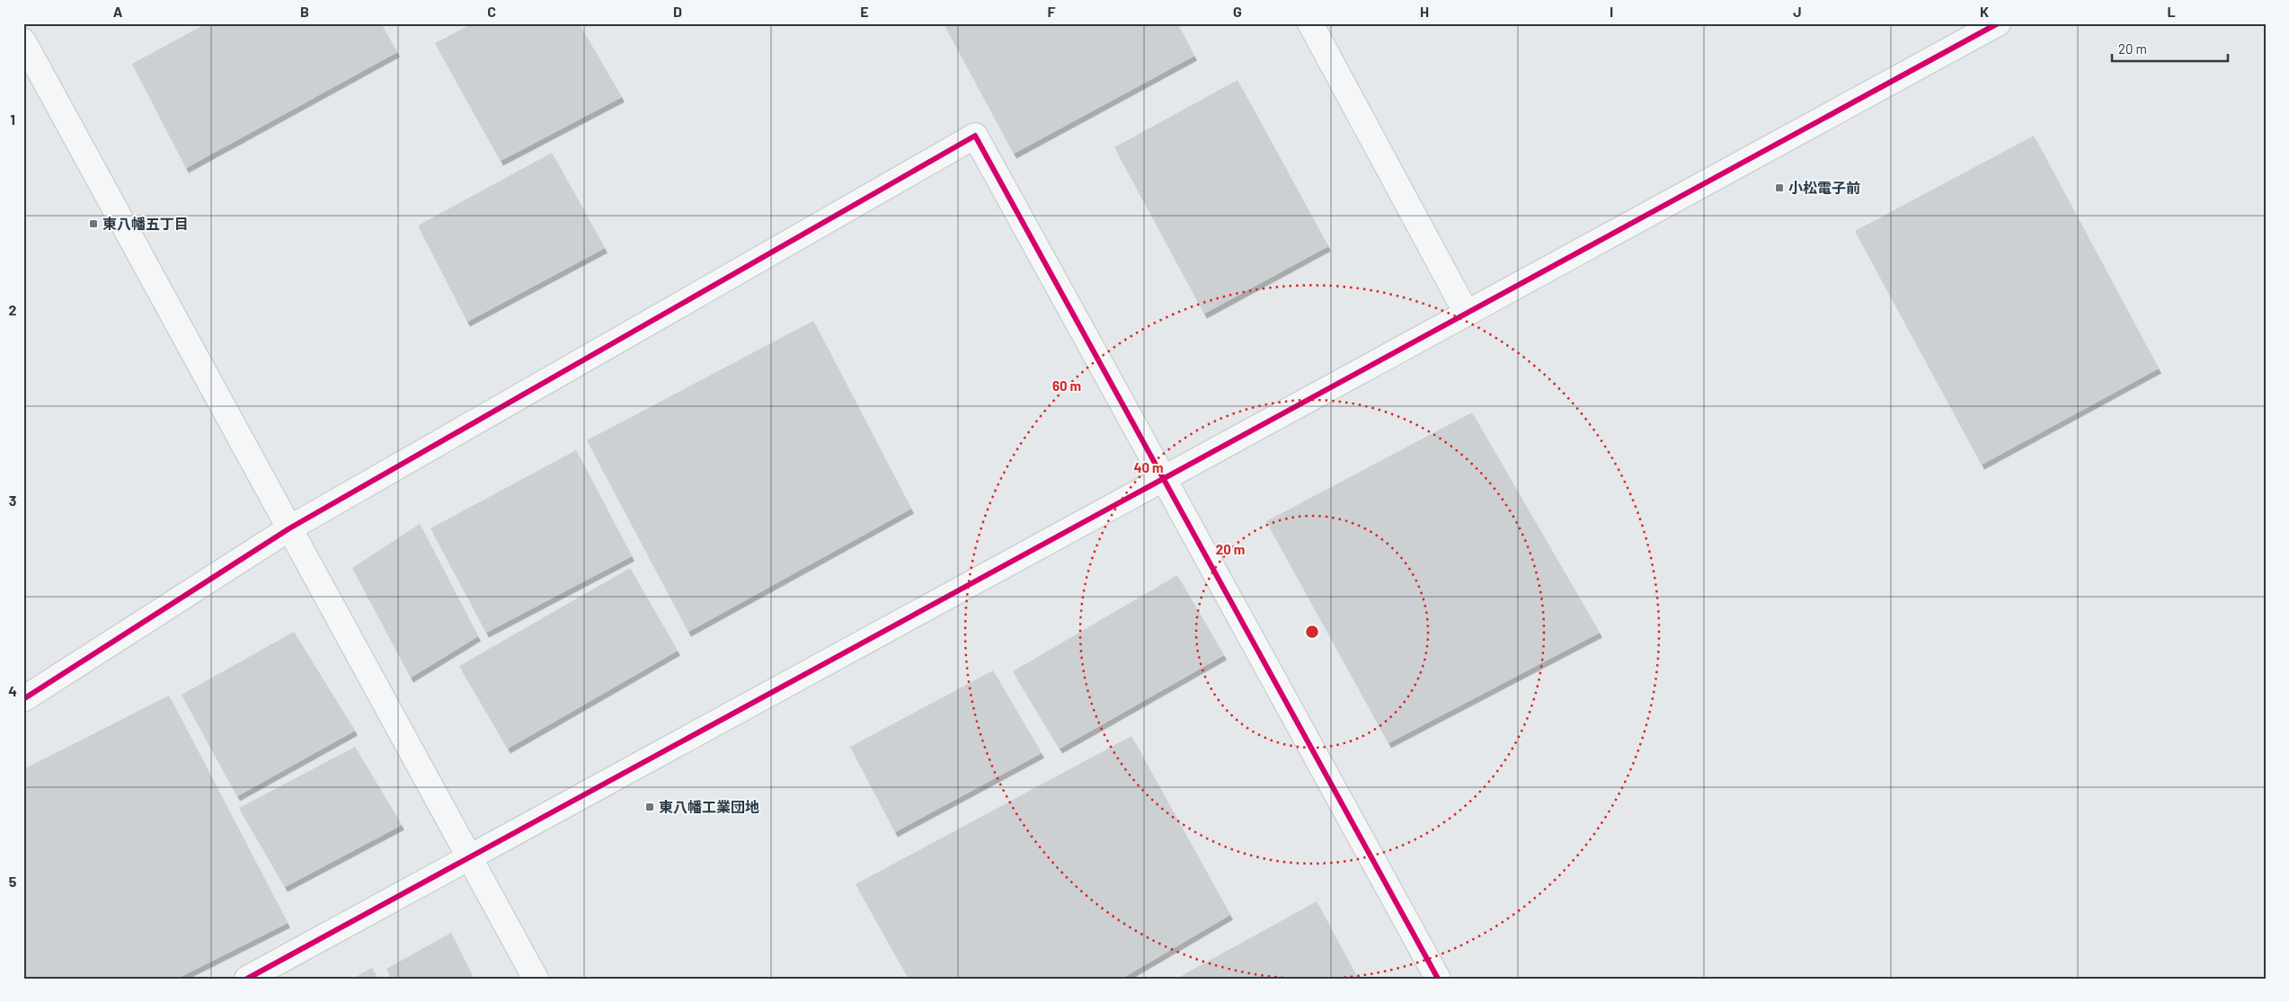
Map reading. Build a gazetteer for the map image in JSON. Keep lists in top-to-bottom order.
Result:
{
  "places": {
    "transit": ["小松電子前", "東八幡五丁目", "東八幡工業団地"]
  },
  "scale_bar": "20 m",
  "grid": {
    "columns": [
      "A",
      "B",
      "C",
      "D",
      "E",
      "F",
      "G",
      "H",
      "I",
      "J",
      "K",
      "L"
    ],
    "rows": [
      "1",
      "2",
      "3",
      "4",
      "5"
    ]
  },
  "rings": ["60 m", "40 m", "20 m"]
}
